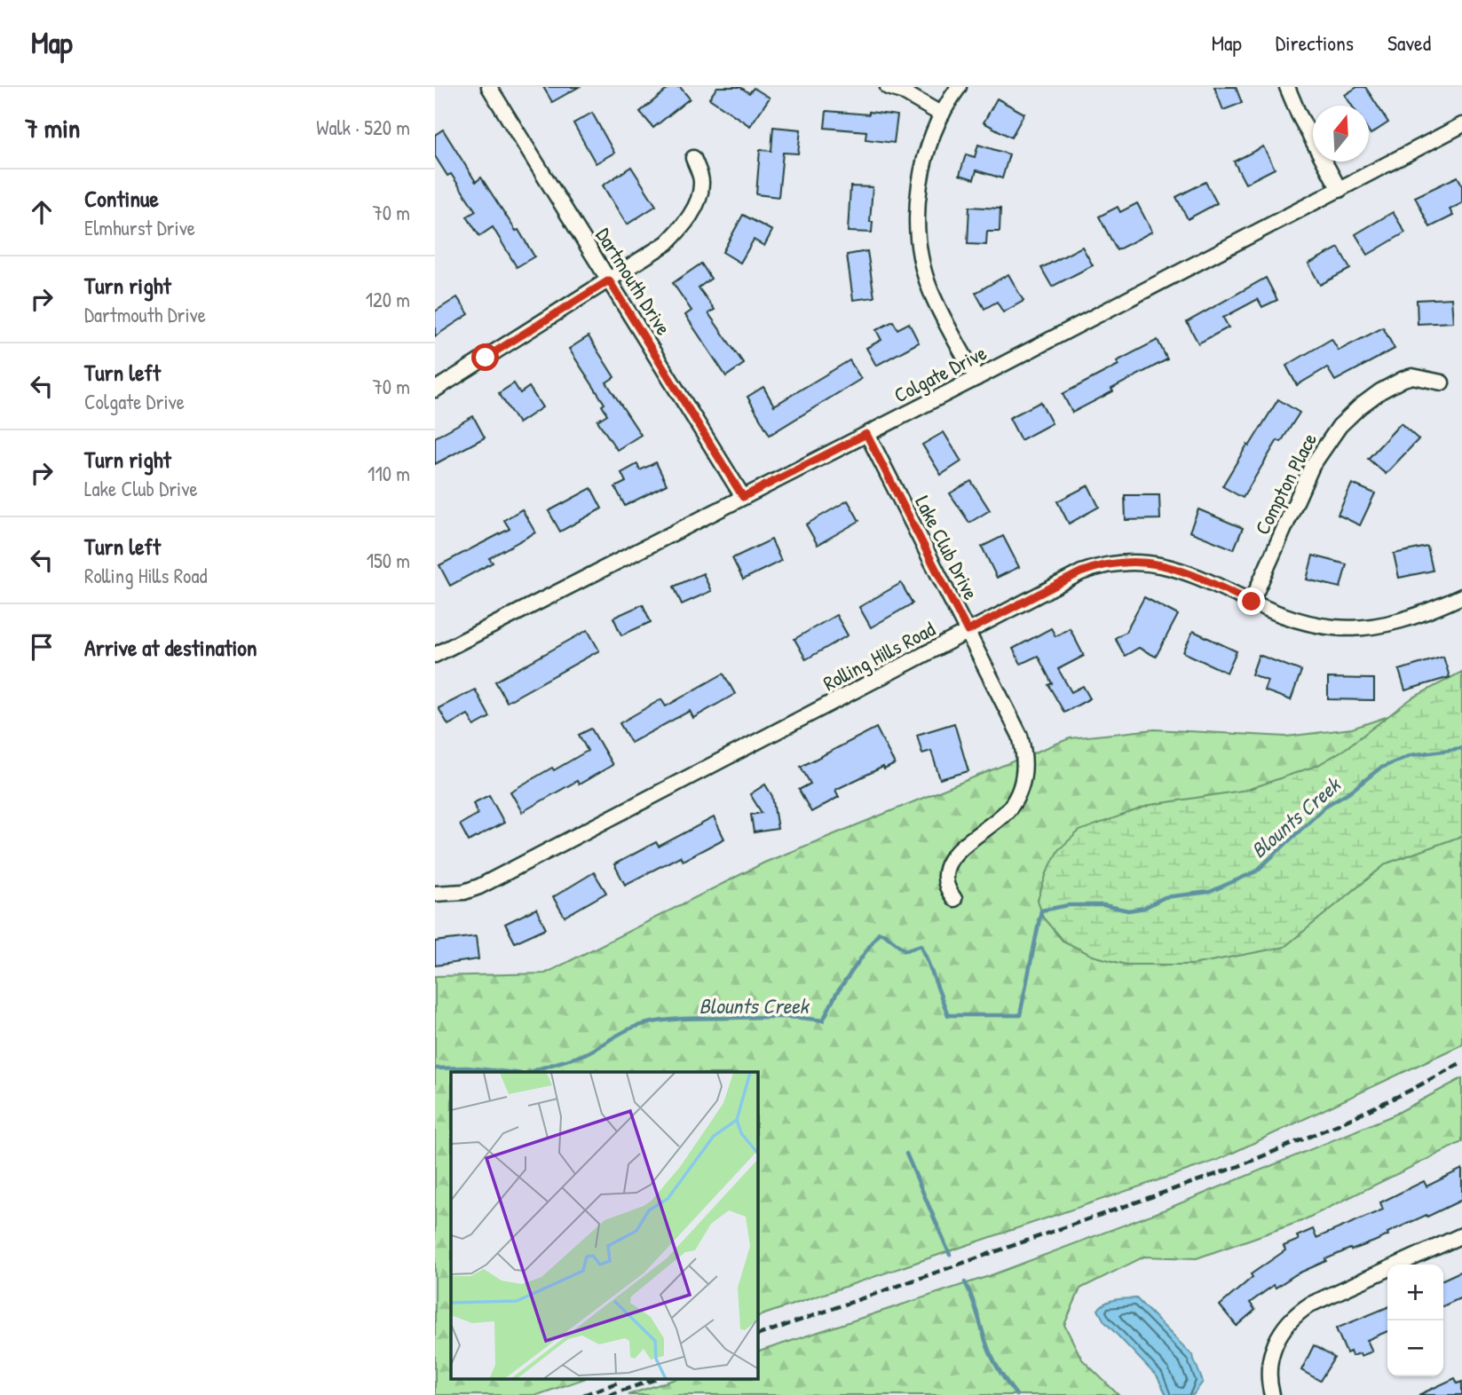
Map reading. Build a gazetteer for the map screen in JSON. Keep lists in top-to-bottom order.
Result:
{
  "streets": {
    "street": [
      "Dartmouth Drive",
      "Colgate Drive",
      "Compton Place",
      "Lake Club Drive",
      "Rolling Hills Road"
    ]
  },
  "crossings": [
    ["Dartmouth Drive", "Colgate Drive"],
    ["Colgate Drive", "Lake Club Drive"],
    ["Compton Place", "Rolling Hills Road"],
    ["Lake Club Drive", "Rolling Hills Road"]
  ],
  "water": ["Blounts Creek"],
  "north": "top",
  "page": {
    "header": "Map",
    "nav": ["Map", "Directions", "Saved"],
    "heading": ["7 min", "Walk · 520 m"],
    "list": [
      ["Continue", "Elmhurst Drive", "70 m"],
      ["Turn right", "Dartmouth Drive", "120 m"],
      ["Turn left", "Colgate Drive", "70 m"],
      ["Turn right", "Lake Club Drive", "110 m"],
      ["Turn left", "Rolling Hills Road", "150 m"],
      "Arrive at destination"
    ],
    "map_buttons": ["+", "−"]
  }
}
